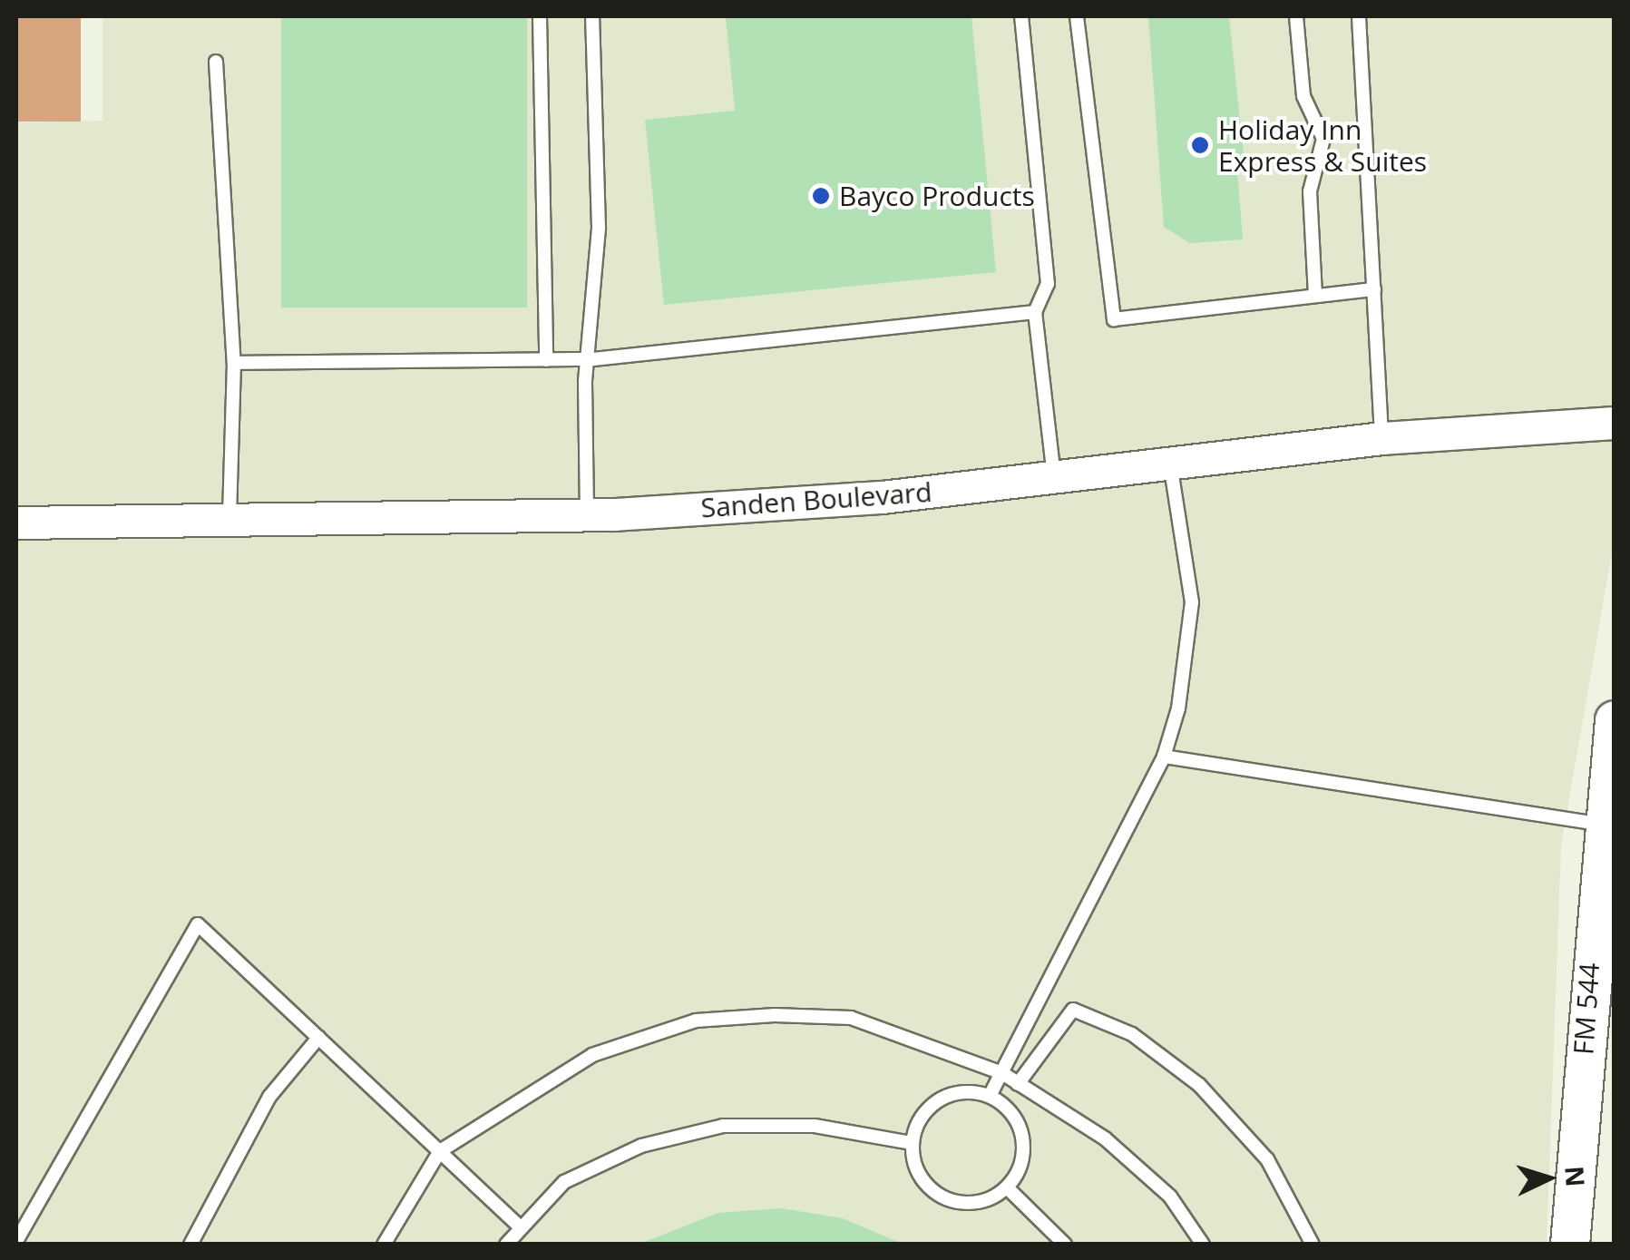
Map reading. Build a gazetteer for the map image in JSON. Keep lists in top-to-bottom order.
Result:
{
  "streets": {
    "main road": ["FM 544"],
    "street": ["Sanden Boulevard"]
  },
  "places": ["Holiday Inn Express & Suites", "Bayco Products"],
  "north": "right"
}
